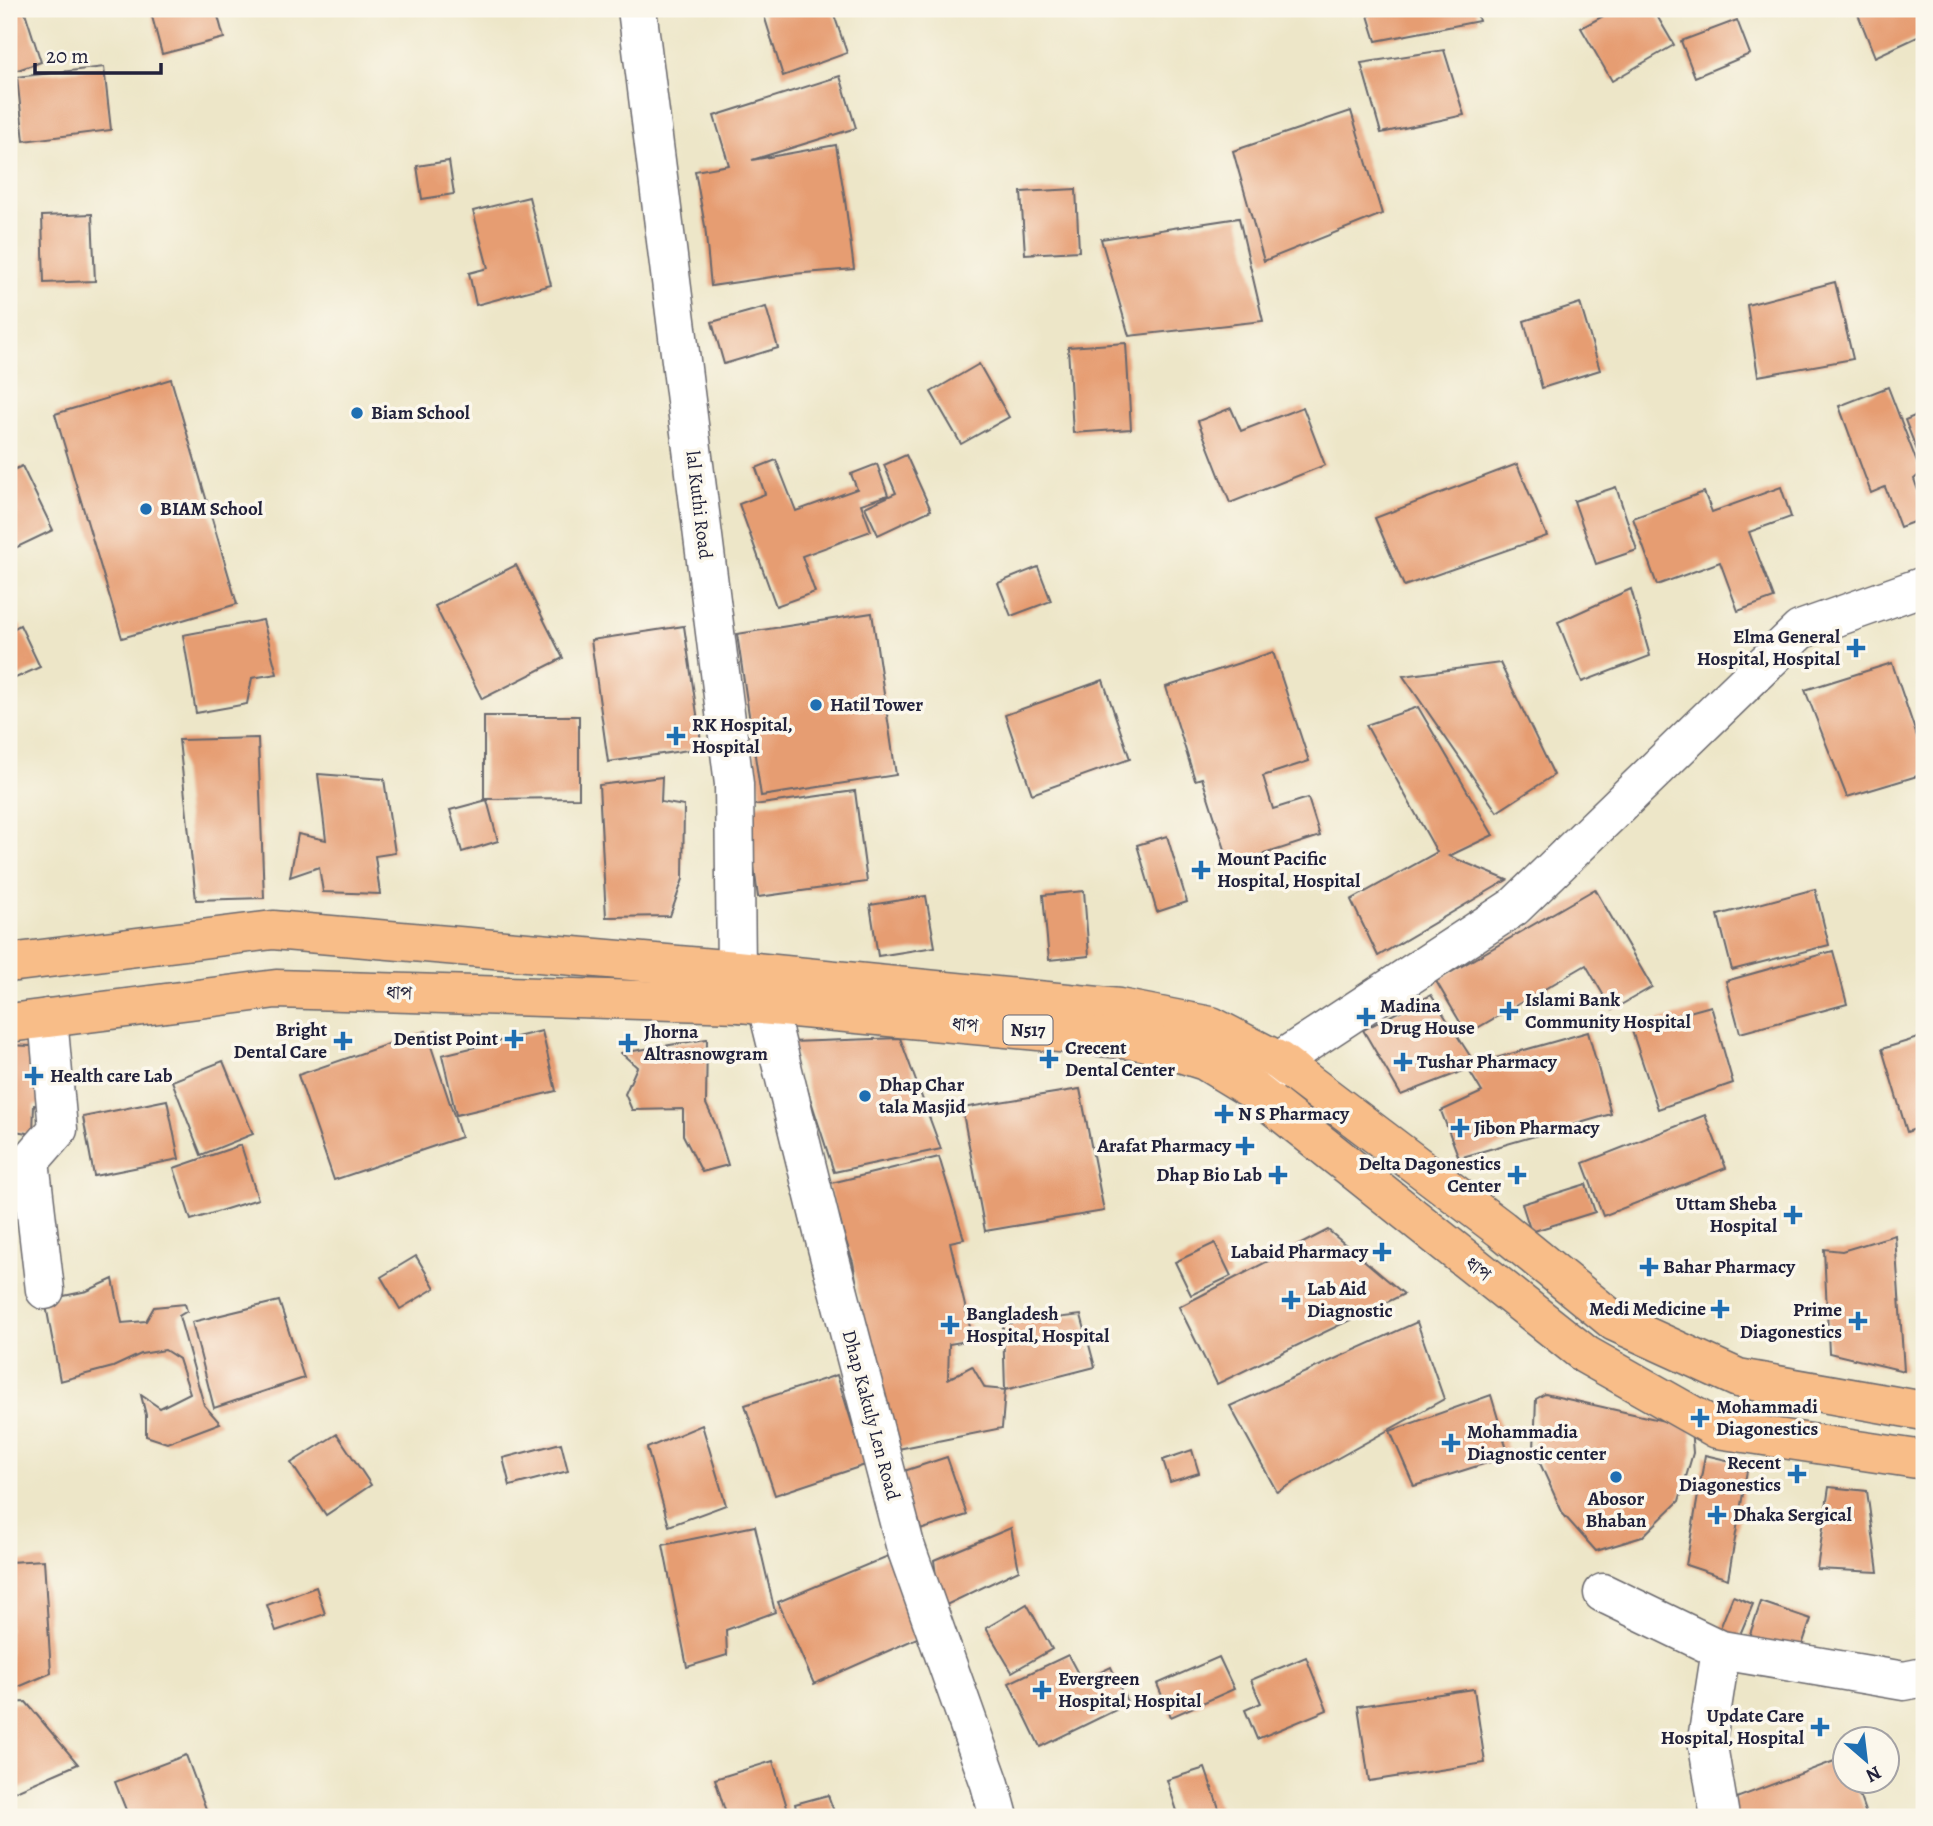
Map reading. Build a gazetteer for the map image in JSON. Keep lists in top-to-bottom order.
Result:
{
  "streets": {
    "highway": ["ধাপ", "N517"],
    "street": ["lal Kuthi Road", "Dhap Kakuly Len Road"]
  },
  "crossings": [
    ["lal Kuthi Road", "ধাপ"],
    ["lal Kuthi Road", "Dhap Kakuly Len Road"],
    ["ধাপ", "Dhap Kakuly Len Road"]
  ],
  "places": {
    "other": [
      "Biam School",
      "BIAM School",
      "Hatil Tower",
      "Dhap Char tala Masjid",
      "Abosor Bhaban"
    ],
    "health": [
      "Elma General Hospital, Hospital",
      "RK Hospital, Hospital",
      "Mount Pacific Hospital, Hospital",
      "Islami Bank Community Hospital",
      "Madina Drug House",
      "Dentist Point",
      "Bright Dental Care",
      "Jhorna Altrasnowgram",
      "Crecent Dental Center",
      "Tushar Pharmacy",
      "Health care Lab",
      "N S Pharmacy",
      "Jibon Pharmacy",
      "Arafat Pharmacy",
      "Dhap Bio Lab",
      "Delta Dagonestics Center",
      "Uttam Sheba Hospital",
      "Labaid Pharmacy",
      "Bahar Pharmacy",
      "Lab Aid Diagnostic",
      "Medi Medicine",
      "Prime Diagonestics",
      "Bangladesh Hospital, Hospital",
      "Mohammadi Diagonestics",
      "Mohammadia Diagnostic center",
      "Recent Diagonestics",
      "Dhaka Sergical",
      "Evergreen Hospital, Hospital",
      "Update Care Hospital, Hospital"
    ]
  },
  "scale_bar": "20 m",
  "north": "bottom right"
}
